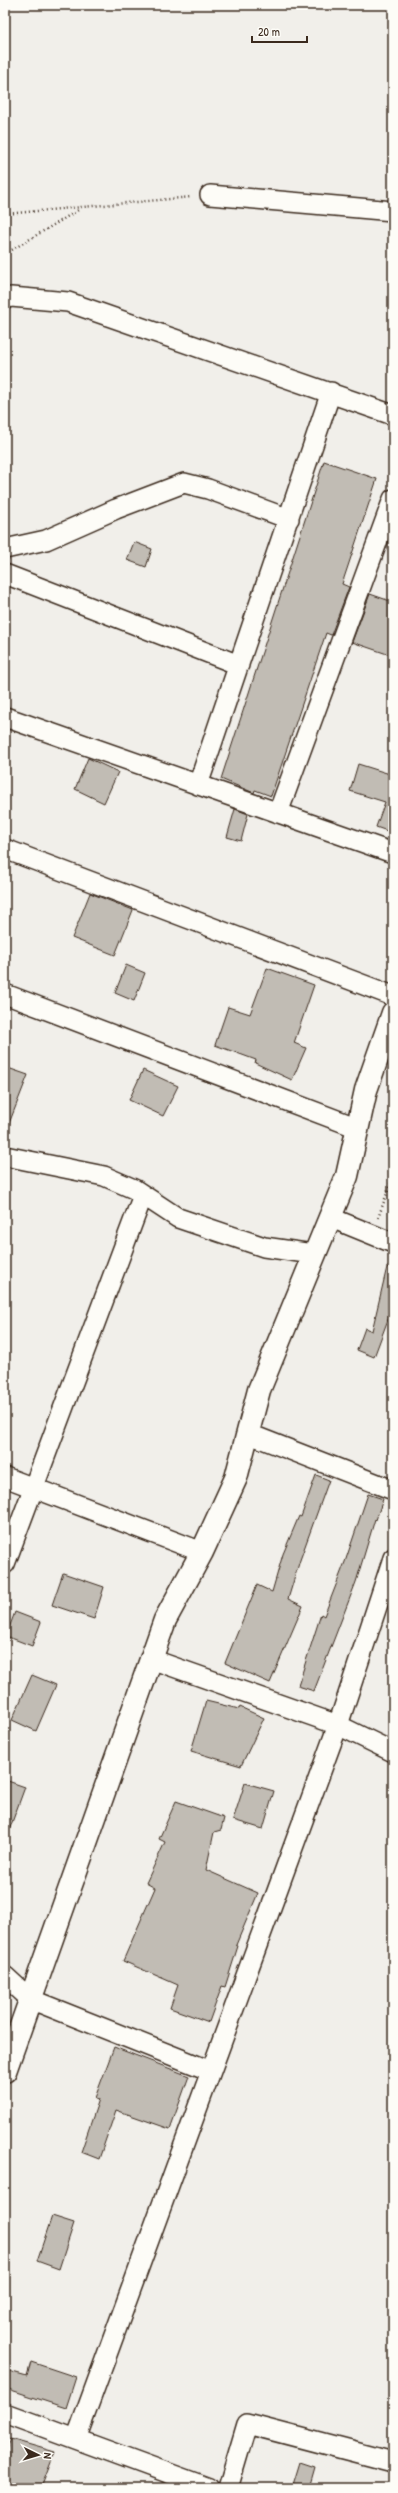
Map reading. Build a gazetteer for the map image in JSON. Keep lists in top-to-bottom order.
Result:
{
  "scale_bar": "20 m",
  "north": "right"
}
